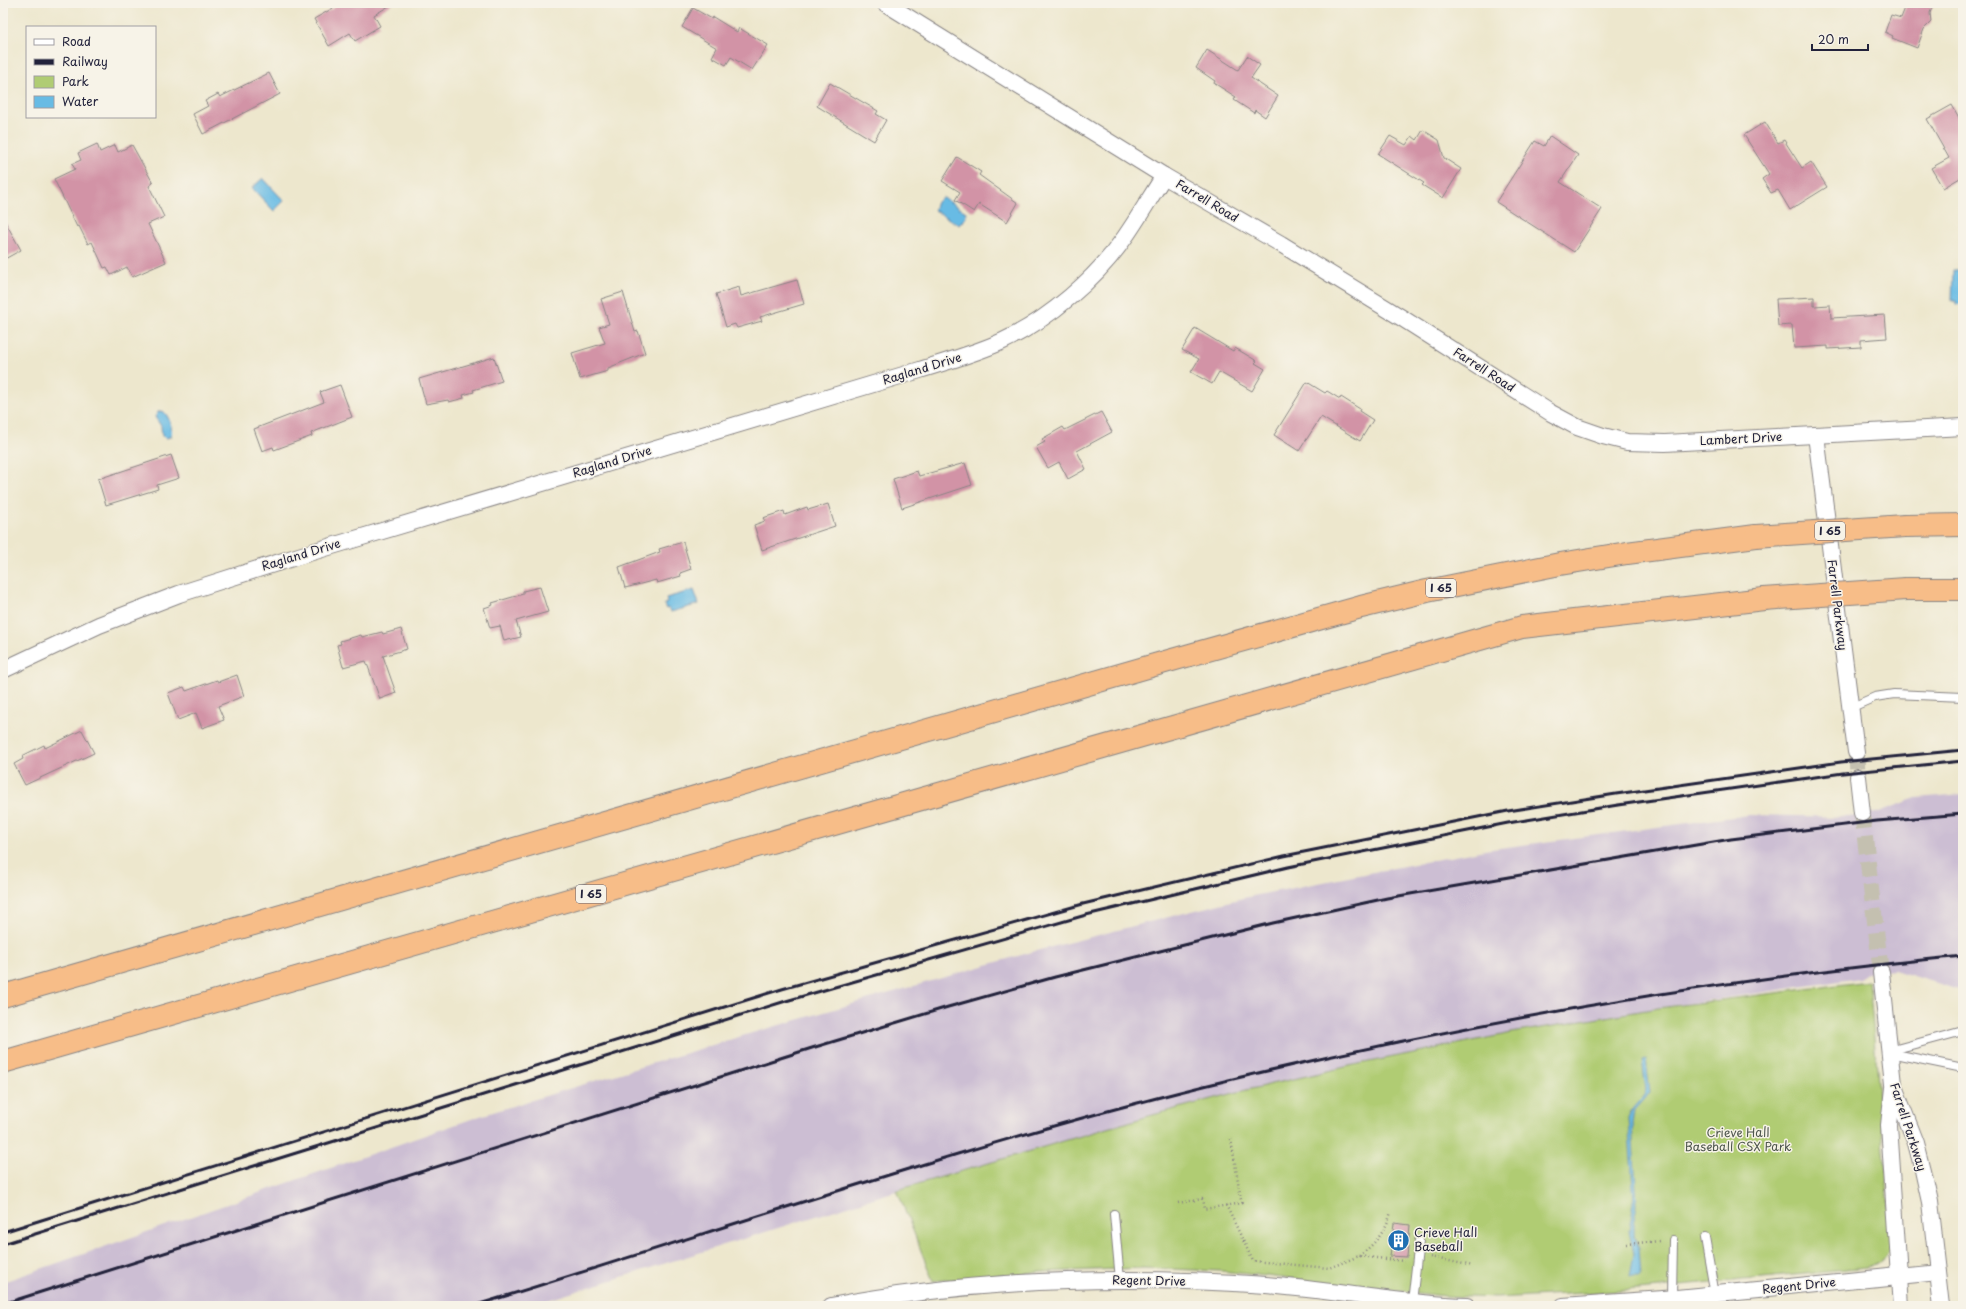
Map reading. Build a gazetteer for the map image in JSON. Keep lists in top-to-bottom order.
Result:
{
  "streets": {
    "highway": ["I 65"],
    "street": [
      "Farrell Road",
      "Ragland Drive",
      "Lambert Drive",
      "Farrell Parkway",
      "Regent Drive"
    ]
  },
  "crossings": [
    ["Farrell Road", "Ragland Drive"],
    ["Farrell Road", "Lambert Drive"],
    ["Lambert Drive", "Farrell Parkway"],
    ["Farrell Parkway", "Regent Drive"]
  ],
  "parks": ["Crieve Hall Baseball CSX Park"],
  "places": {
    "building": ["Crieve Hall Baseball"]
  },
  "legend": [
    "Road",
    "Railway",
    "Park",
    "Water"
  ],
  "scale_bar": "20 m"
}
